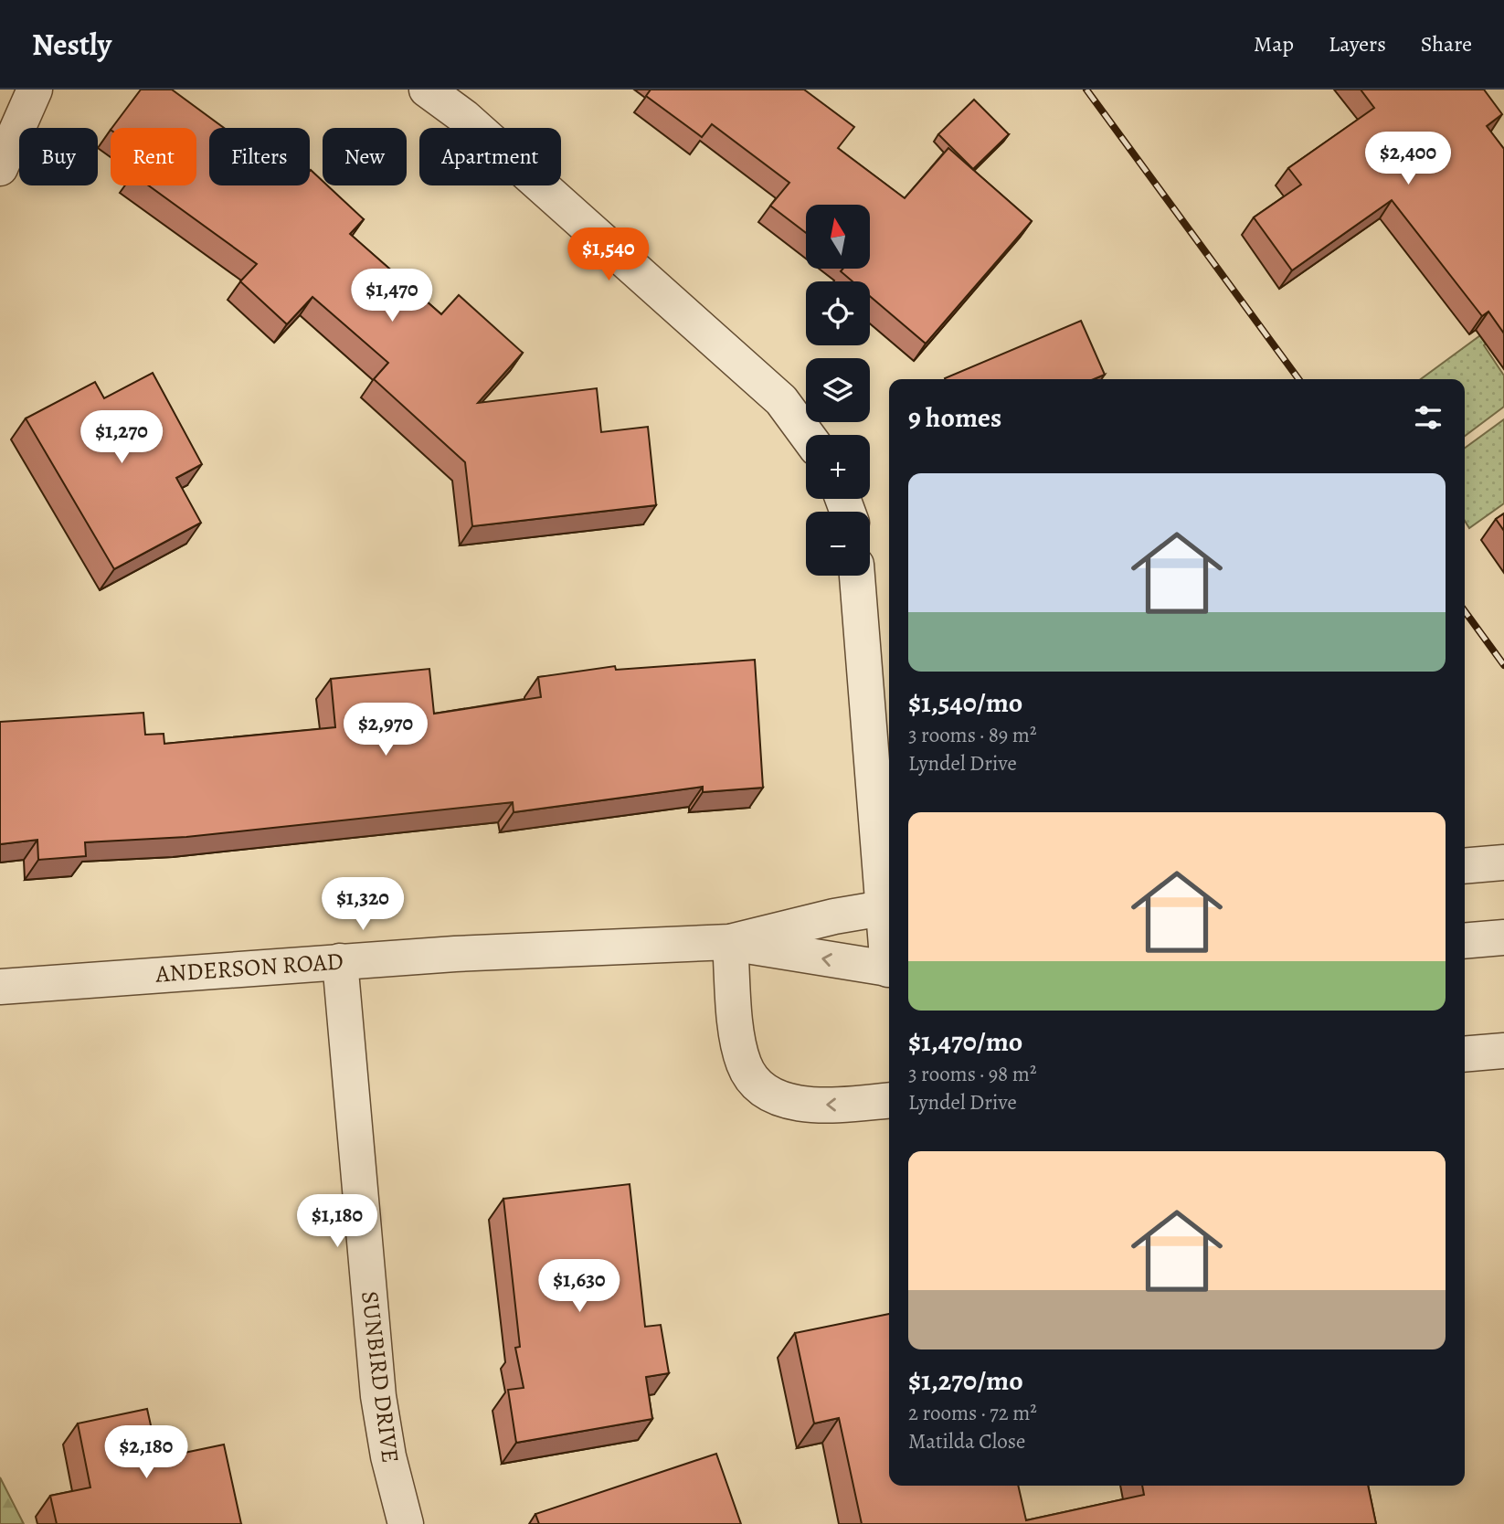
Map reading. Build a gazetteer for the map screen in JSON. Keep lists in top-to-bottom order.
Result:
{
  "streets": {
    "street": ["ANDERSON ROAD", "SUNBIRD DRIVE"]
  },
  "crossings": [
    ["ANDERSON ROAD", "SUNBIRD DRIVE"]
  ],
  "north": "top",
  "page": {
    "header": "Nestly",
    "nav": ["Map", "Layers", "Share"],
    "chip": [
      "Buy",
      "Rent",
      "Filters",
      "New",
      "Apartment"
    ],
    "price": [
      "$2,400",
      "$1,540",
      "$1,470",
      "$1,270",
      "$2,970",
      "$1,320",
      "$1,180",
      "$1,630",
      "$2,180"
    ],
    "map_buttons": ["+", "−"],
    "heading": "9 homes",
    "list": [
      {
        "name": "$1,540/mo",
        "note": "3 rooms · 89 m² · Lyndel Drive"
      },
      {
        "name": "$1,470/mo",
        "note": "3 rooms · 98 m² · Lyndel Drive"
      },
      {
        "name": "$1,270/mo",
        "note": "2 rooms · 72 m² · Matilda Close"
      }
    ]
  }
}
